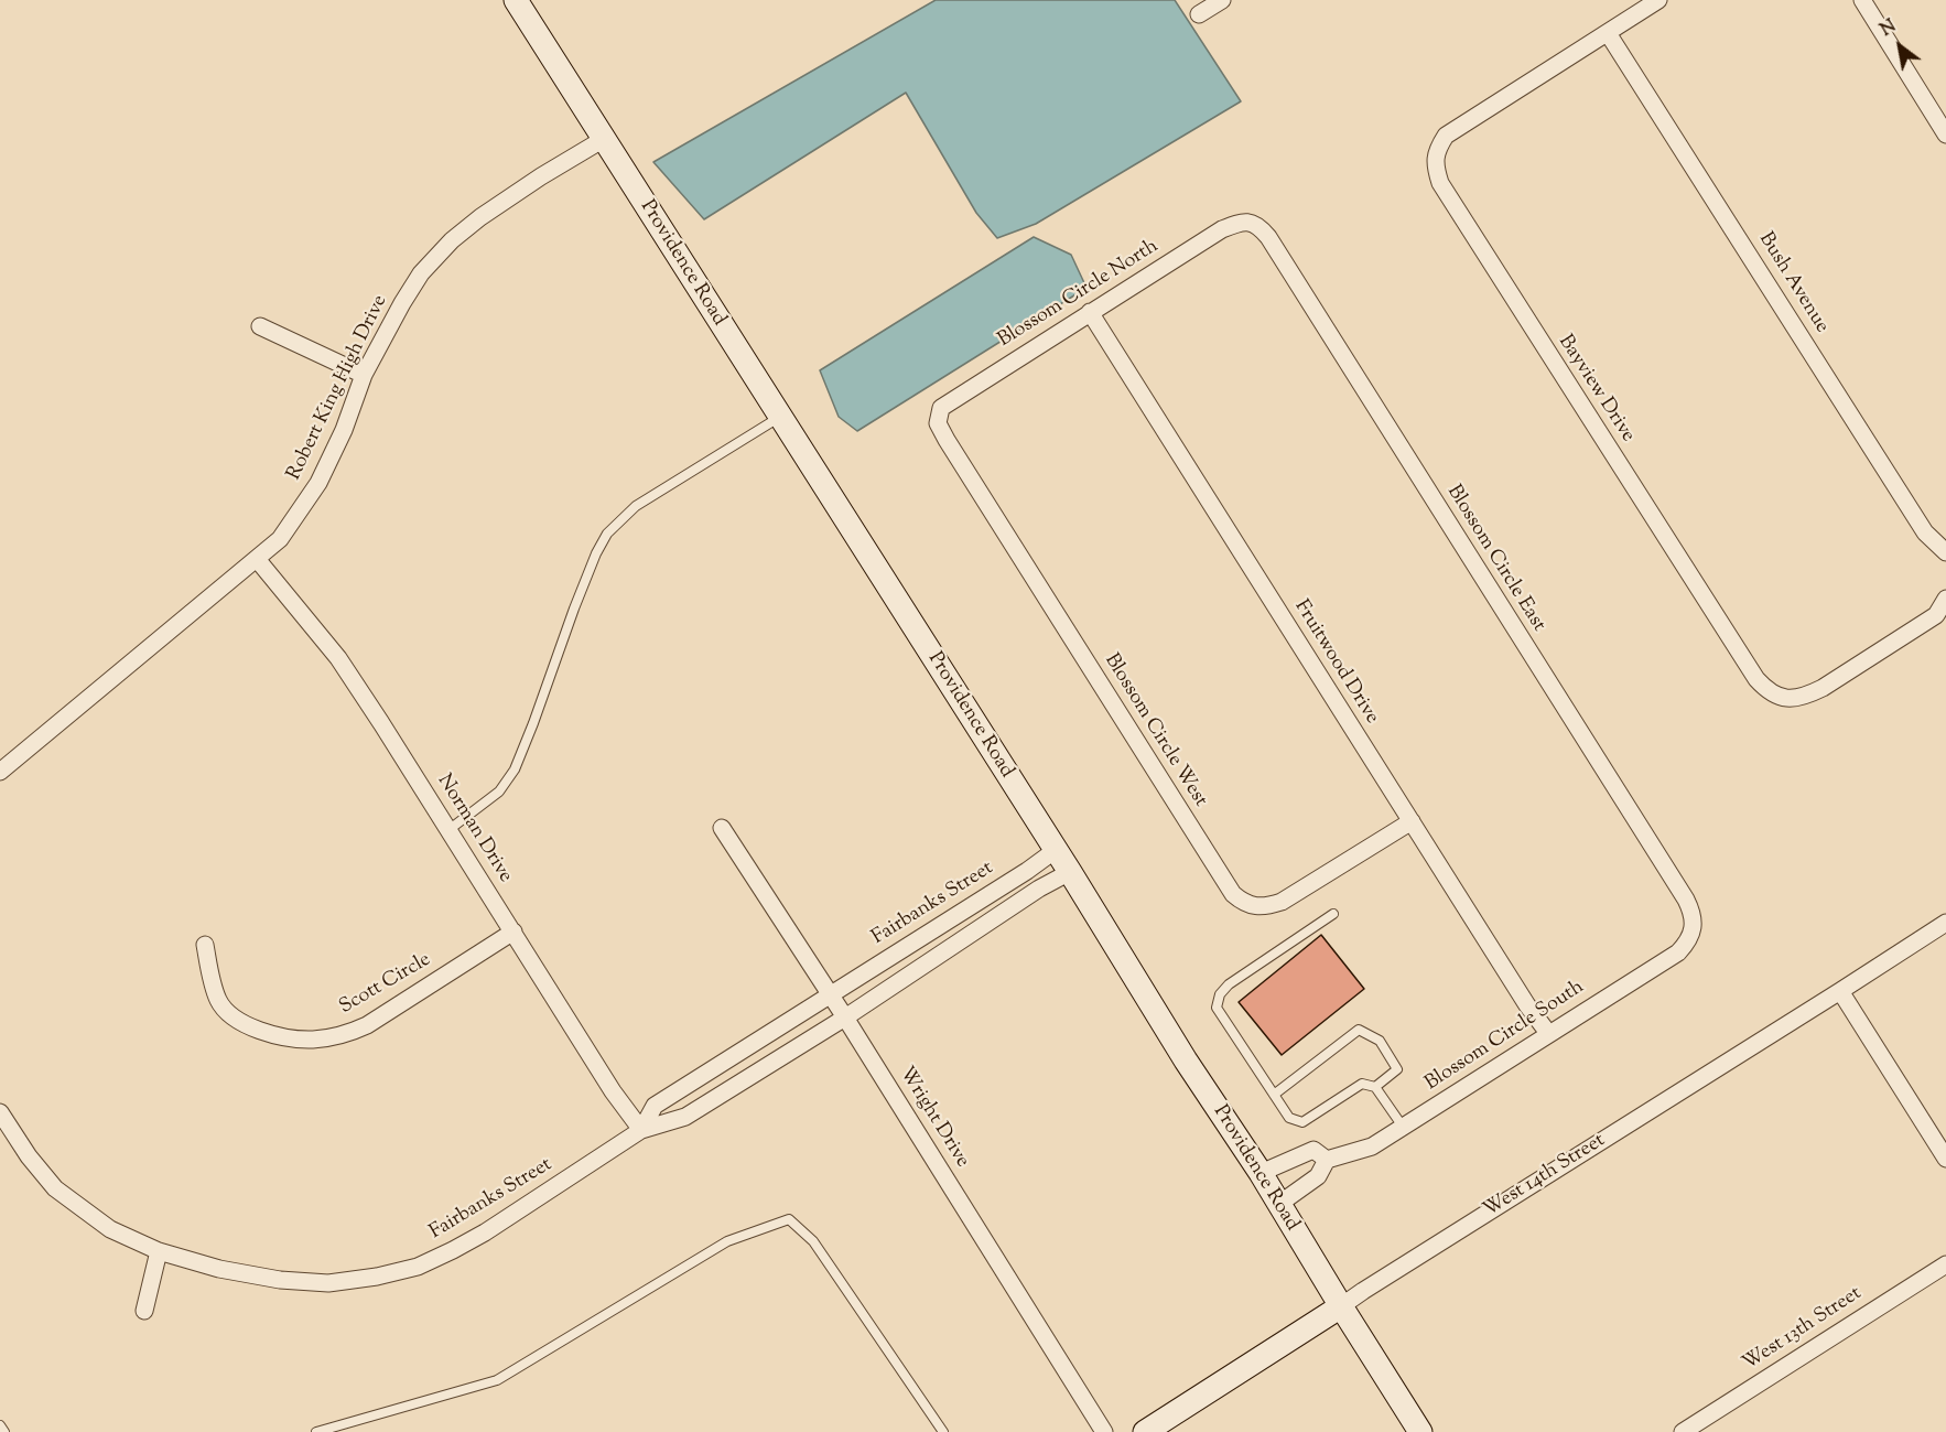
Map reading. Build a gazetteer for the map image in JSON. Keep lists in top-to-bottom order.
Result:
{
  "streets": {
    "street": [
      "Providence Road",
      "Bush Avenue",
      "Blossom Circle North",
      "Robert King High Drive",
      "Bayview Drive",
      "Blossom Circle East",
      "Fruitwood Drive",
      "Blossom Circle West",
      "Norman Drive",
      "Fairbanks Street",
      "Scott Circle",
      "Blossom Circle South",
      "Wright Drive",
      "West 14th Street",
      "West 13th Street"
    ]
  },
  "crossings": [
    ["Providence Road", "Robert King High Drive"],
    ["Providence Road", "Fairbanks Street"],
    ["Providence Road", "Blossom Circle South"],
    ["Providence Road", "West 14th Street"],
    ["Bush Avenue", "Bayview Drive"],
    ["Blossom Circle North", "Blossom Circle East"],
    ["Blossom Circle North", "Fruitwood Drive"],
    ["Blossom Circle North", "Blossom Circle West"],
    ["Robert King High Drive", "Norman Drive"],
    ["Blossom Circle East", "Blossom Circle South"],
    ["Fruitwood Drive", "Blossom Circle West"],
    ["Fruitwood Drive", "Blossom Circle South"],
    ["Norman Drive", "Fairbanks Street"],
    ["Norman Drive", "Scott Circle"],
    ["Fairbanks Street", "Wright Drive"]
  ],
  "north": "top left"
}
